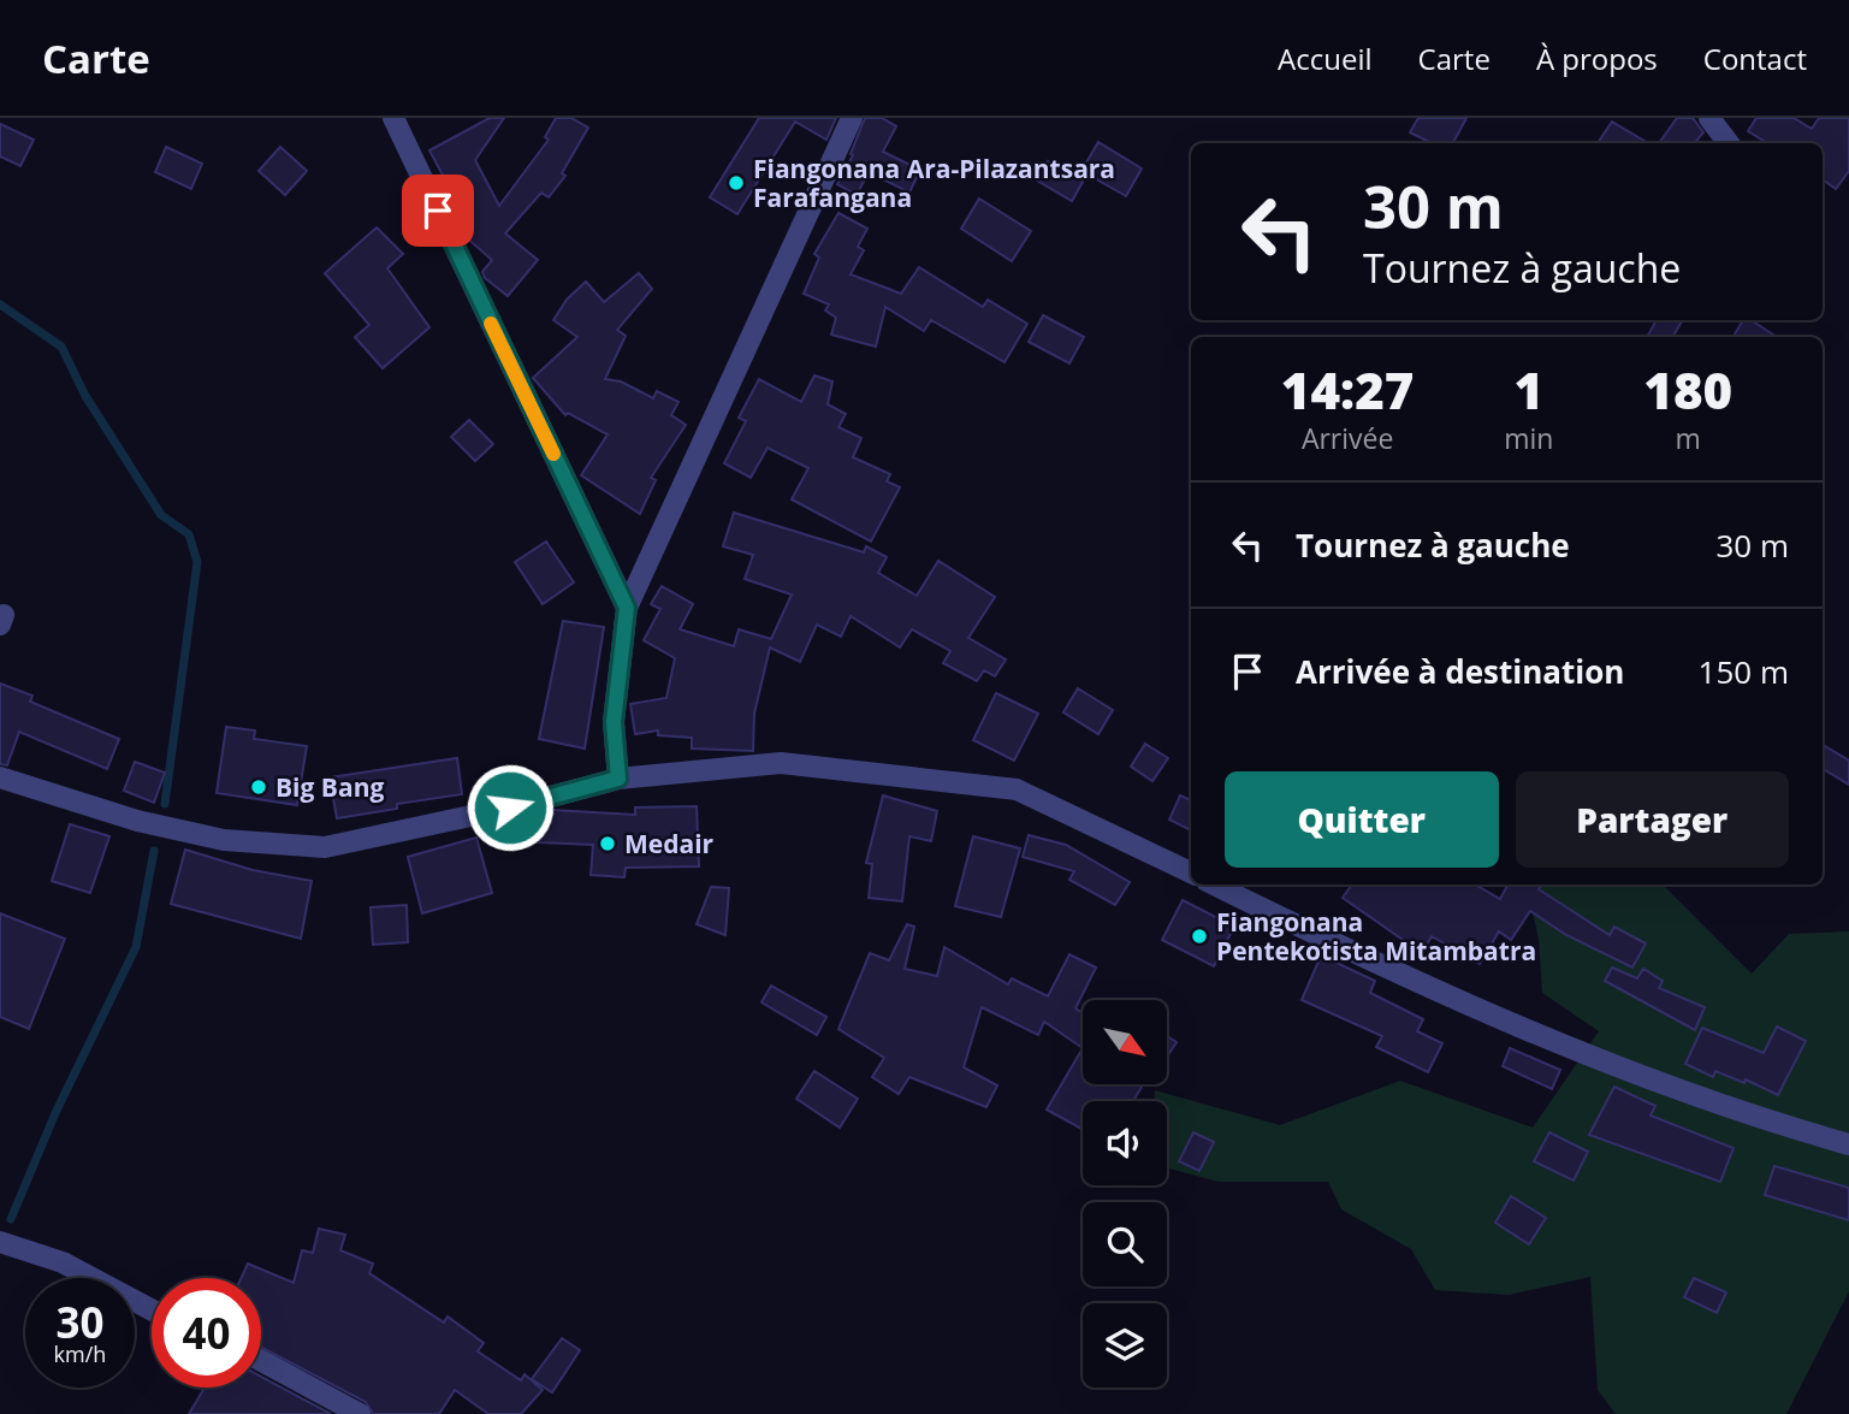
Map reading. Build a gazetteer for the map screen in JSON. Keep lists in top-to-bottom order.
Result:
{
  "places": [
    "Fiangonana Ara-Pilazantsara Farafangana",
    "Big Bang",
    "Medair",
    "Fiangonana Pentekotista Mitambatra"
  ],
  "north": "bottom right",
  "page": {
    "header": "Carte",
    "nav": [
      "Accueil",
      "Carte",
      "À propos",
      "Contact"
    ],
    "turn": ["30 m", "Tournez à gauche"],
    "eta": [
      "14:27",
      "Arrivée",
      "1",
      "min",
      "180",
      "m"
    ],
    "list": [
      {
        "name": "Tournez à gauche",
        "value": "30 m"
      },
      {
        "name": "Arrivée à destination",
        "value": "150 m"
      }
    ],
    "buttons": ["Quitter", "Partager"],
    "speed": "30 km/h",
    "limit": "40"
  }
}
